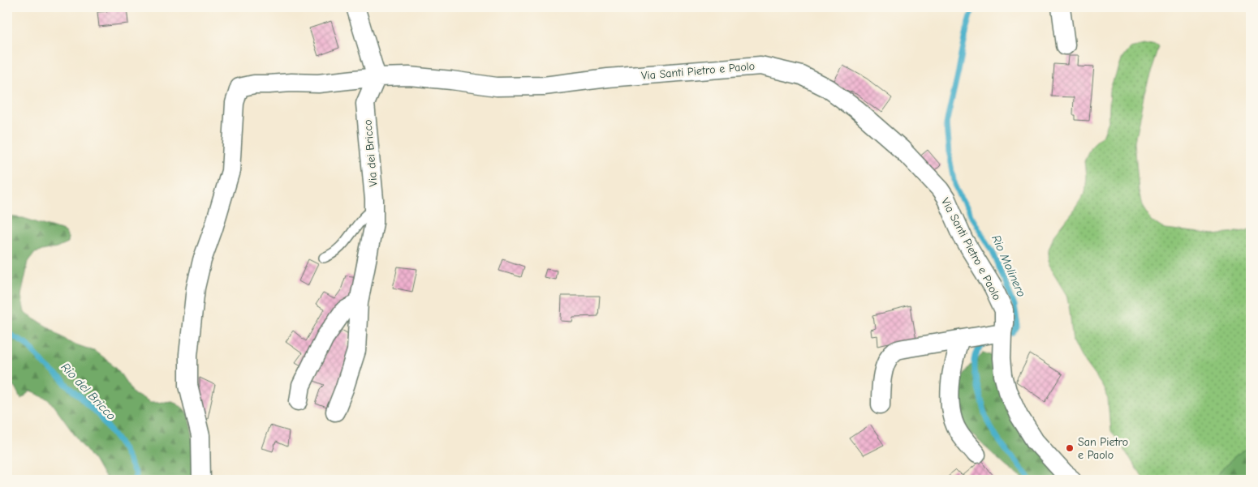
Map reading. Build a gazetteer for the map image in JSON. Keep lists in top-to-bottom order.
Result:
{
  "streets": {
    "street": ["Via Santi Pietro e Paolo", "Via dei Bricco"]
  },
  "crossings": [
    ["Via Santi Pietro e Paolo", "Via dei Bricco"]
  ],
  "water": ["Rio Molinero", "Rio del Bricco"],
  "places": ["San Pietro e Paolo"]
}
